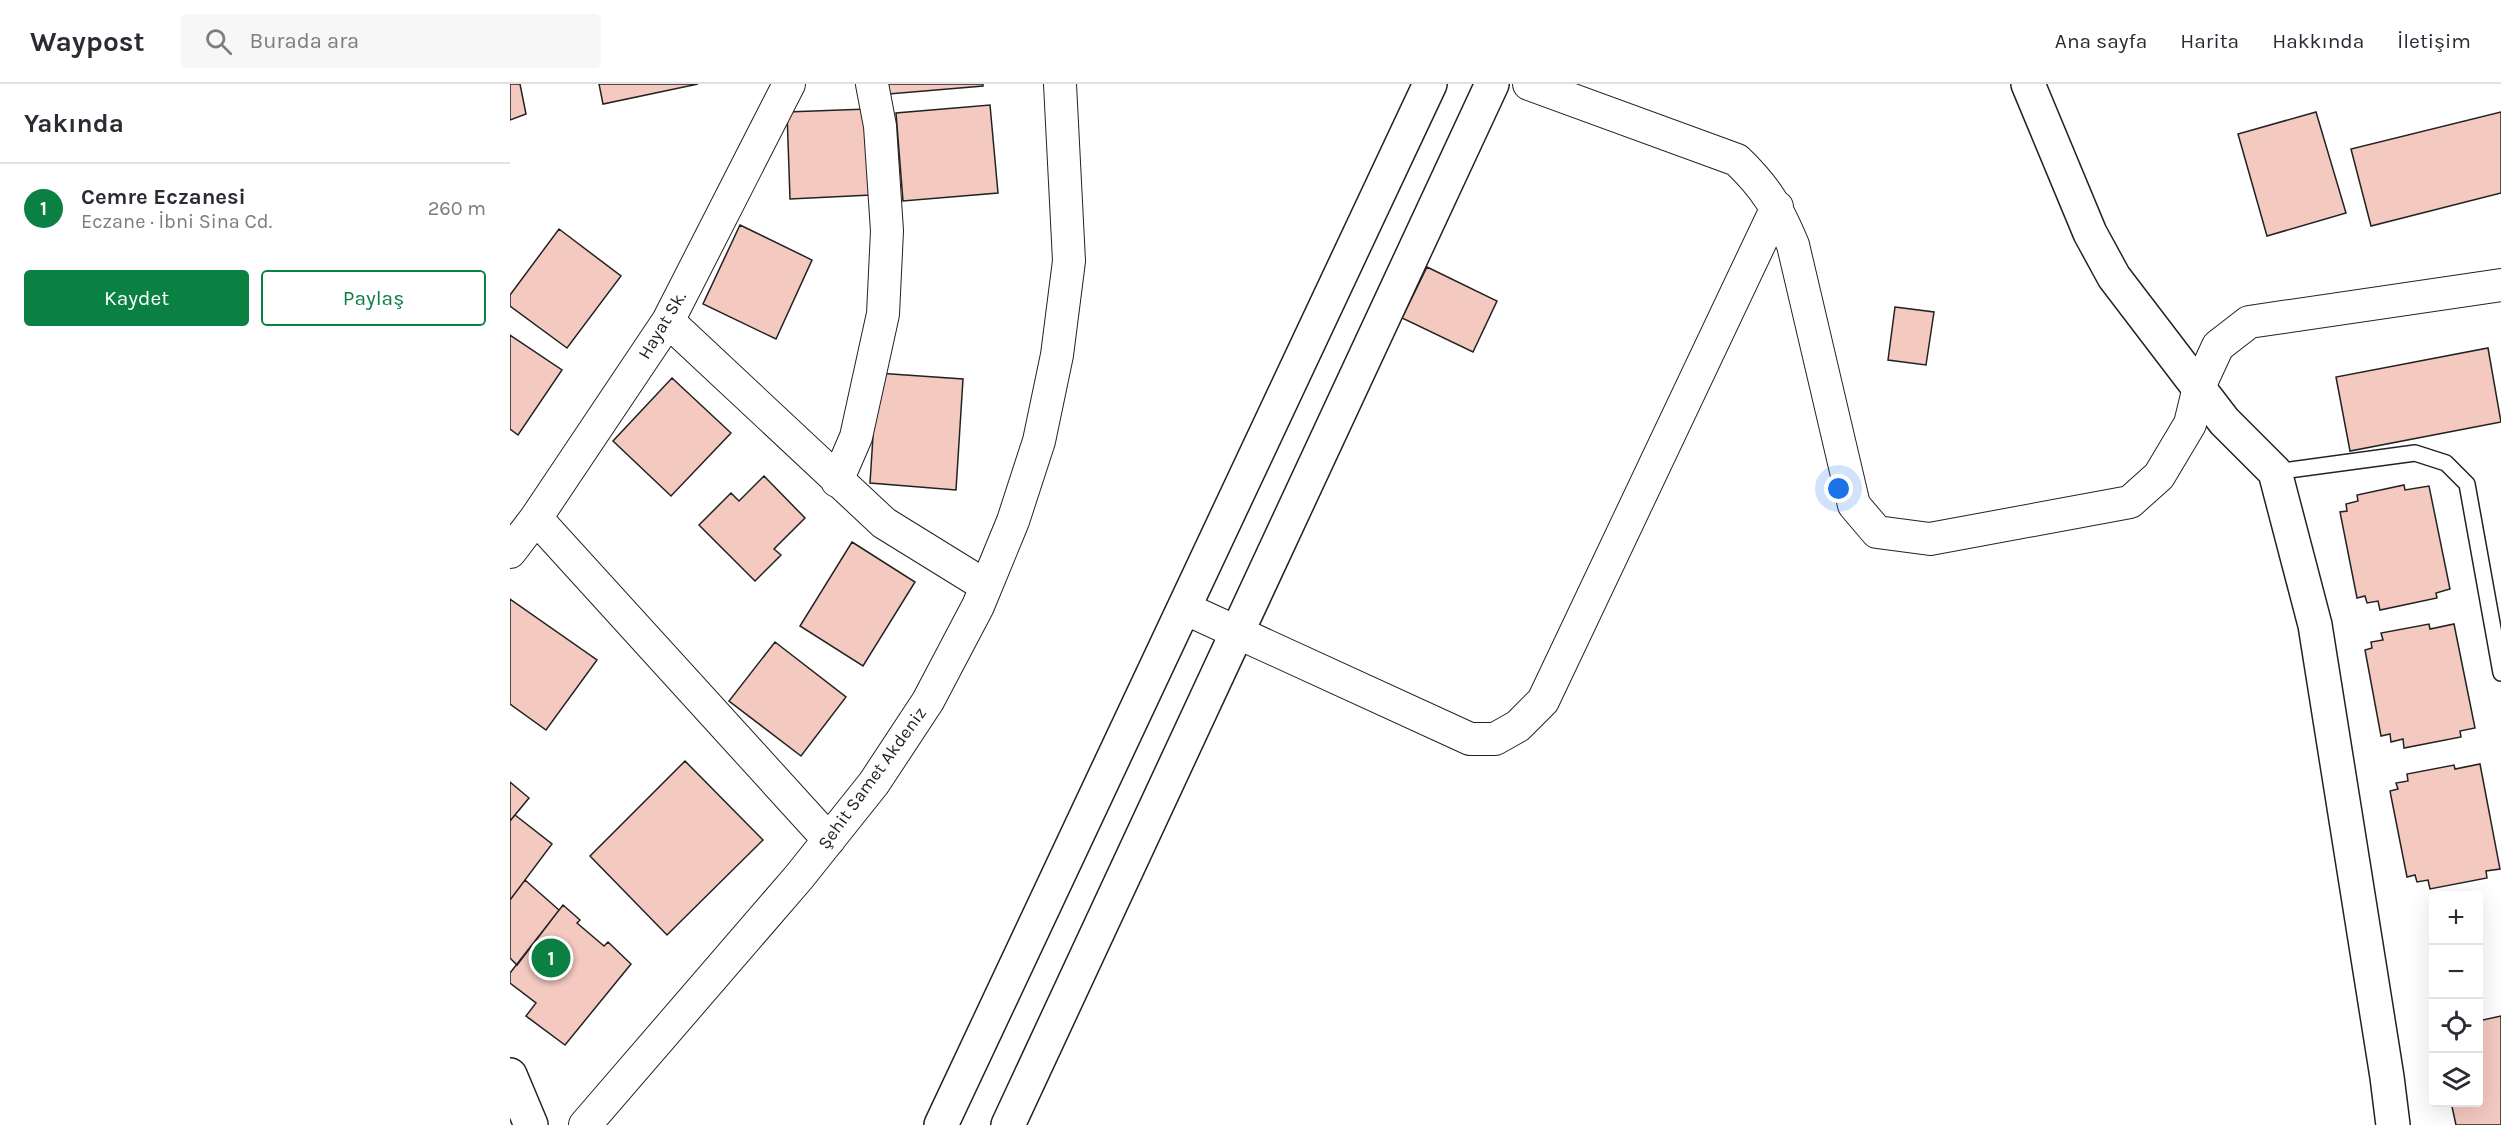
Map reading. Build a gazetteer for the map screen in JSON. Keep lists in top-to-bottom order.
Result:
{
  "streets": {
    "street": ["Hayat Sk.", "Şehit Samet Akdeniz"]
  },
  "page": {
    "header": "Waypost",
    "search": "Burada ara",
    "nav": [
      "Ana sayfa",
      "Harita",
      "Hakkında",
      "İletişim"
    ],
    "heading": "Yakında",
    "list": [
      {
        "mark": "1",
        "name": "Cemre Eczanesi",
        "note": "Eczane · İbni Sina Cd.",
        "value": "260 m"
      }
    ],
    "buttons": ["Kaydet", "Paylaş"],
    "map_buttons": ["+", "−"],
    "pins": "1"
  }
}
